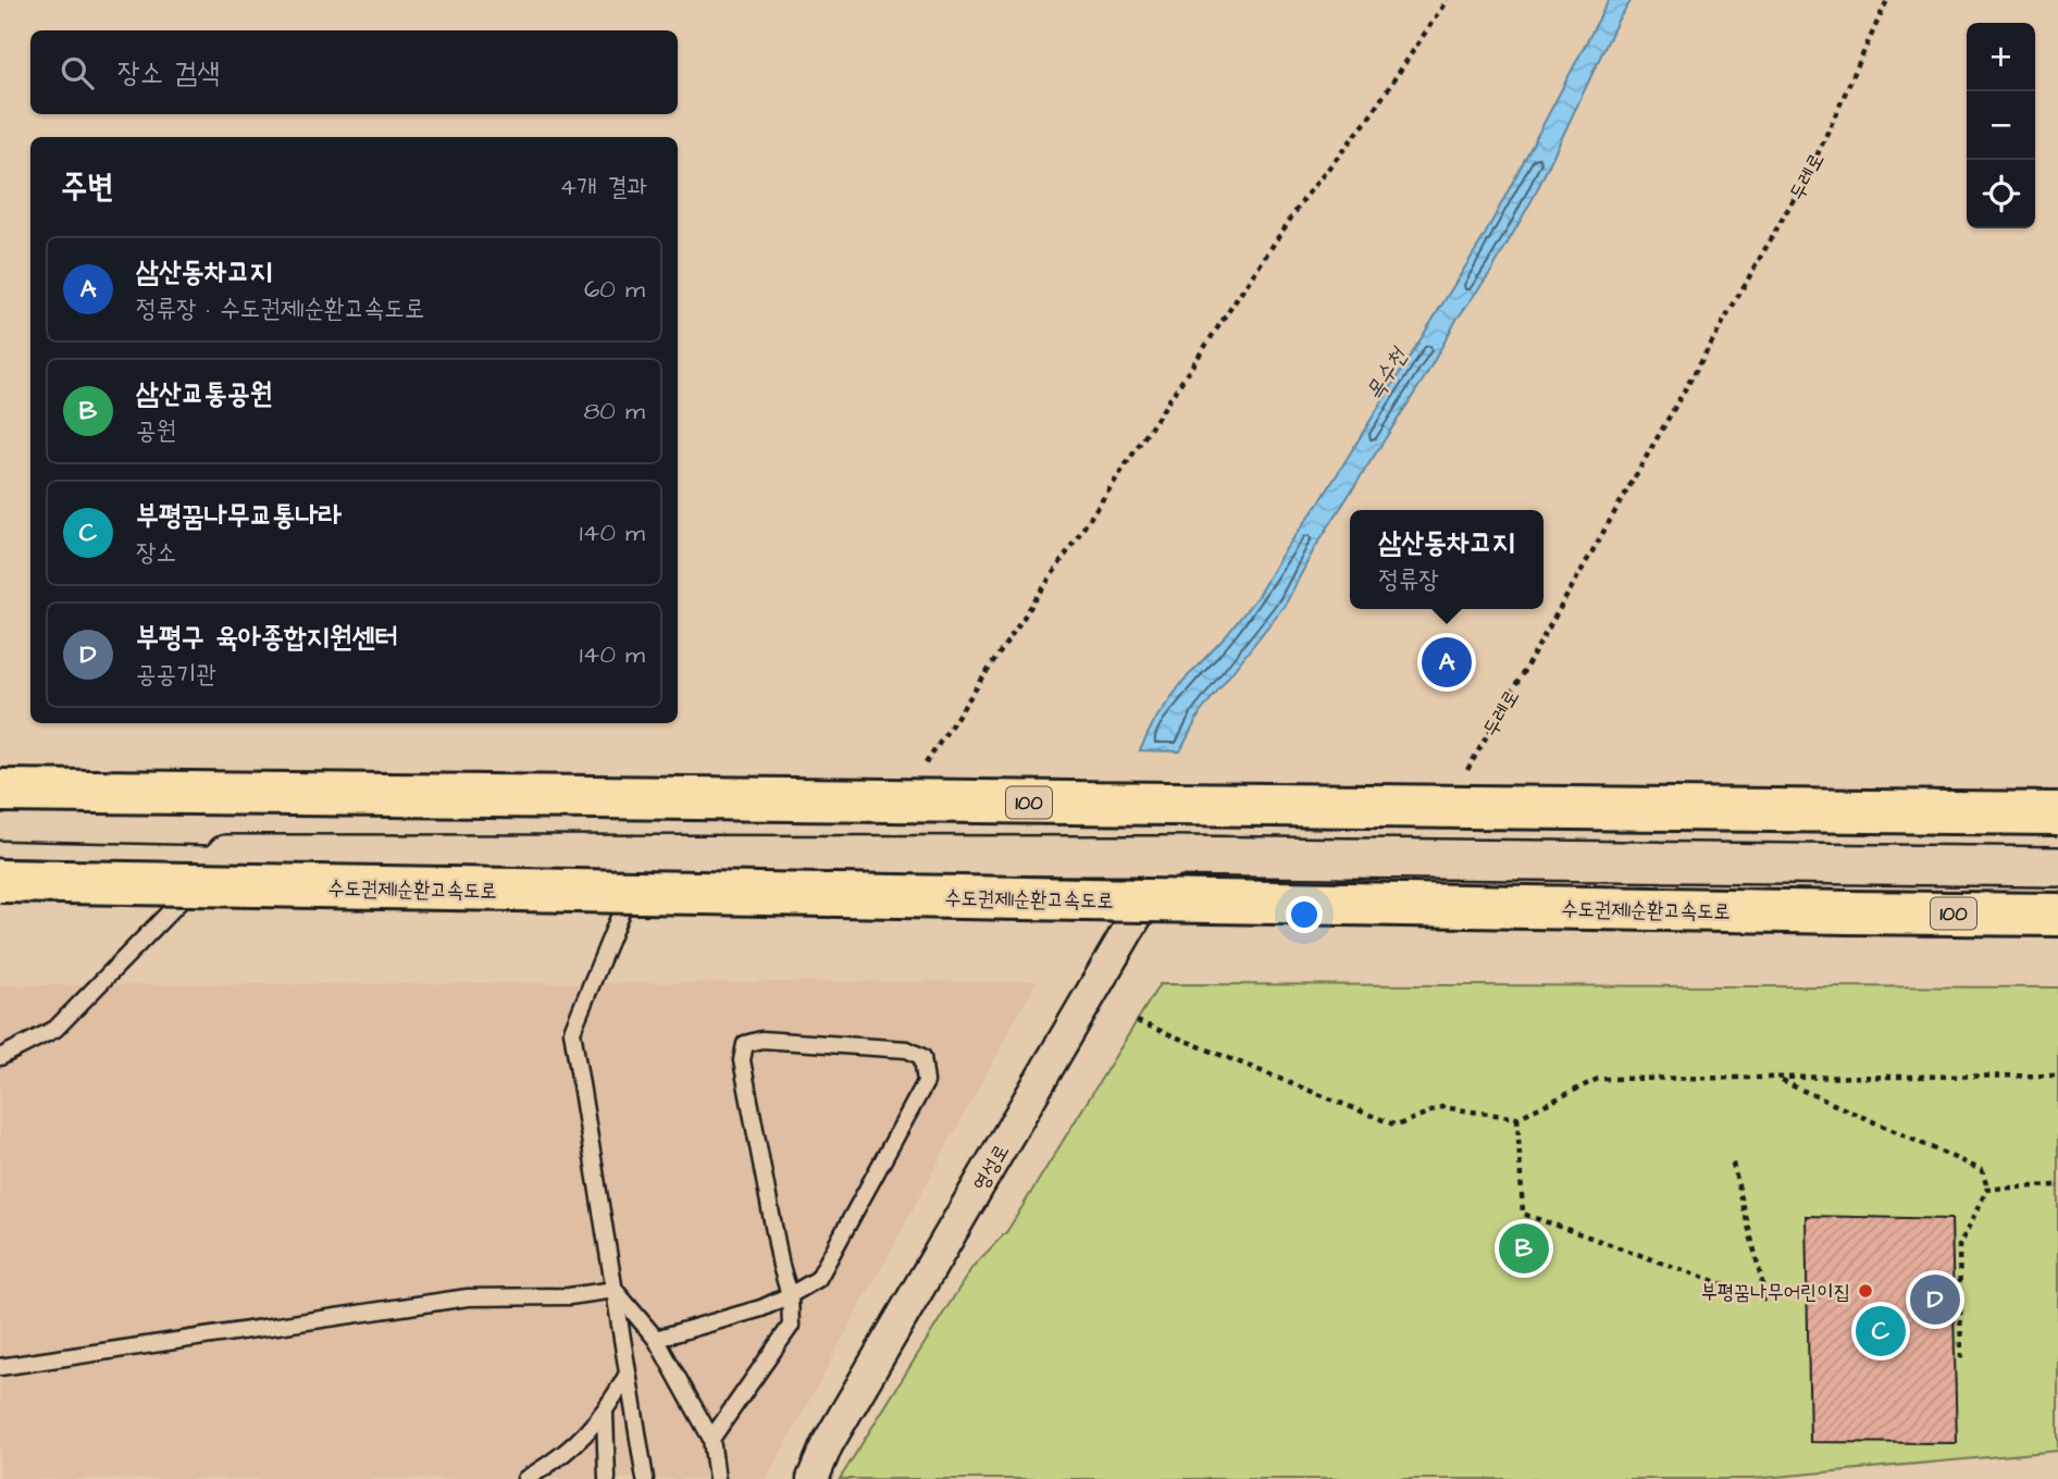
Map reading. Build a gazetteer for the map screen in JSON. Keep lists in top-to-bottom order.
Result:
{
  "streets": {
    "highway": ["100", "수도권제1순환고속도로"],
    "street": ["영성로"],
    "path": ["두레로"]
  },
  "water": ["목수천"],
  "places": ["부평꿈나무어린이집"],
  "page": {
    "map_buttons": ["+", "−"],
    "search": "장소 검색",
    "heading": ["주변", "4개 결과"],
    "list": [
      {
        "mark": "A",
        "name": "삼산동차고지",
        "note": "정류장 · 수도권제1순환고속도로",
        "value": "60 m"
      },
      {
        "mark": "B",
        "name": "삼산교통공원",
        "note": "공원",
        "value": "80 m"
      },
      {
        "mark": "C",
        "name": "부평꿈나무교통나라",
        "note": "장소",
        "value": "140 m"
      },
      {
        "mark": "D",
        "name": "부평구 육아종합지원센터",
        "note": "공공기관",
        "value": "140 m"
      }
    ],
    "popup": ["삼산동차고지", "정류장"],
    "pins": [
      "A",
      "B",
      "D",
      "C"
    ]
  }
}
